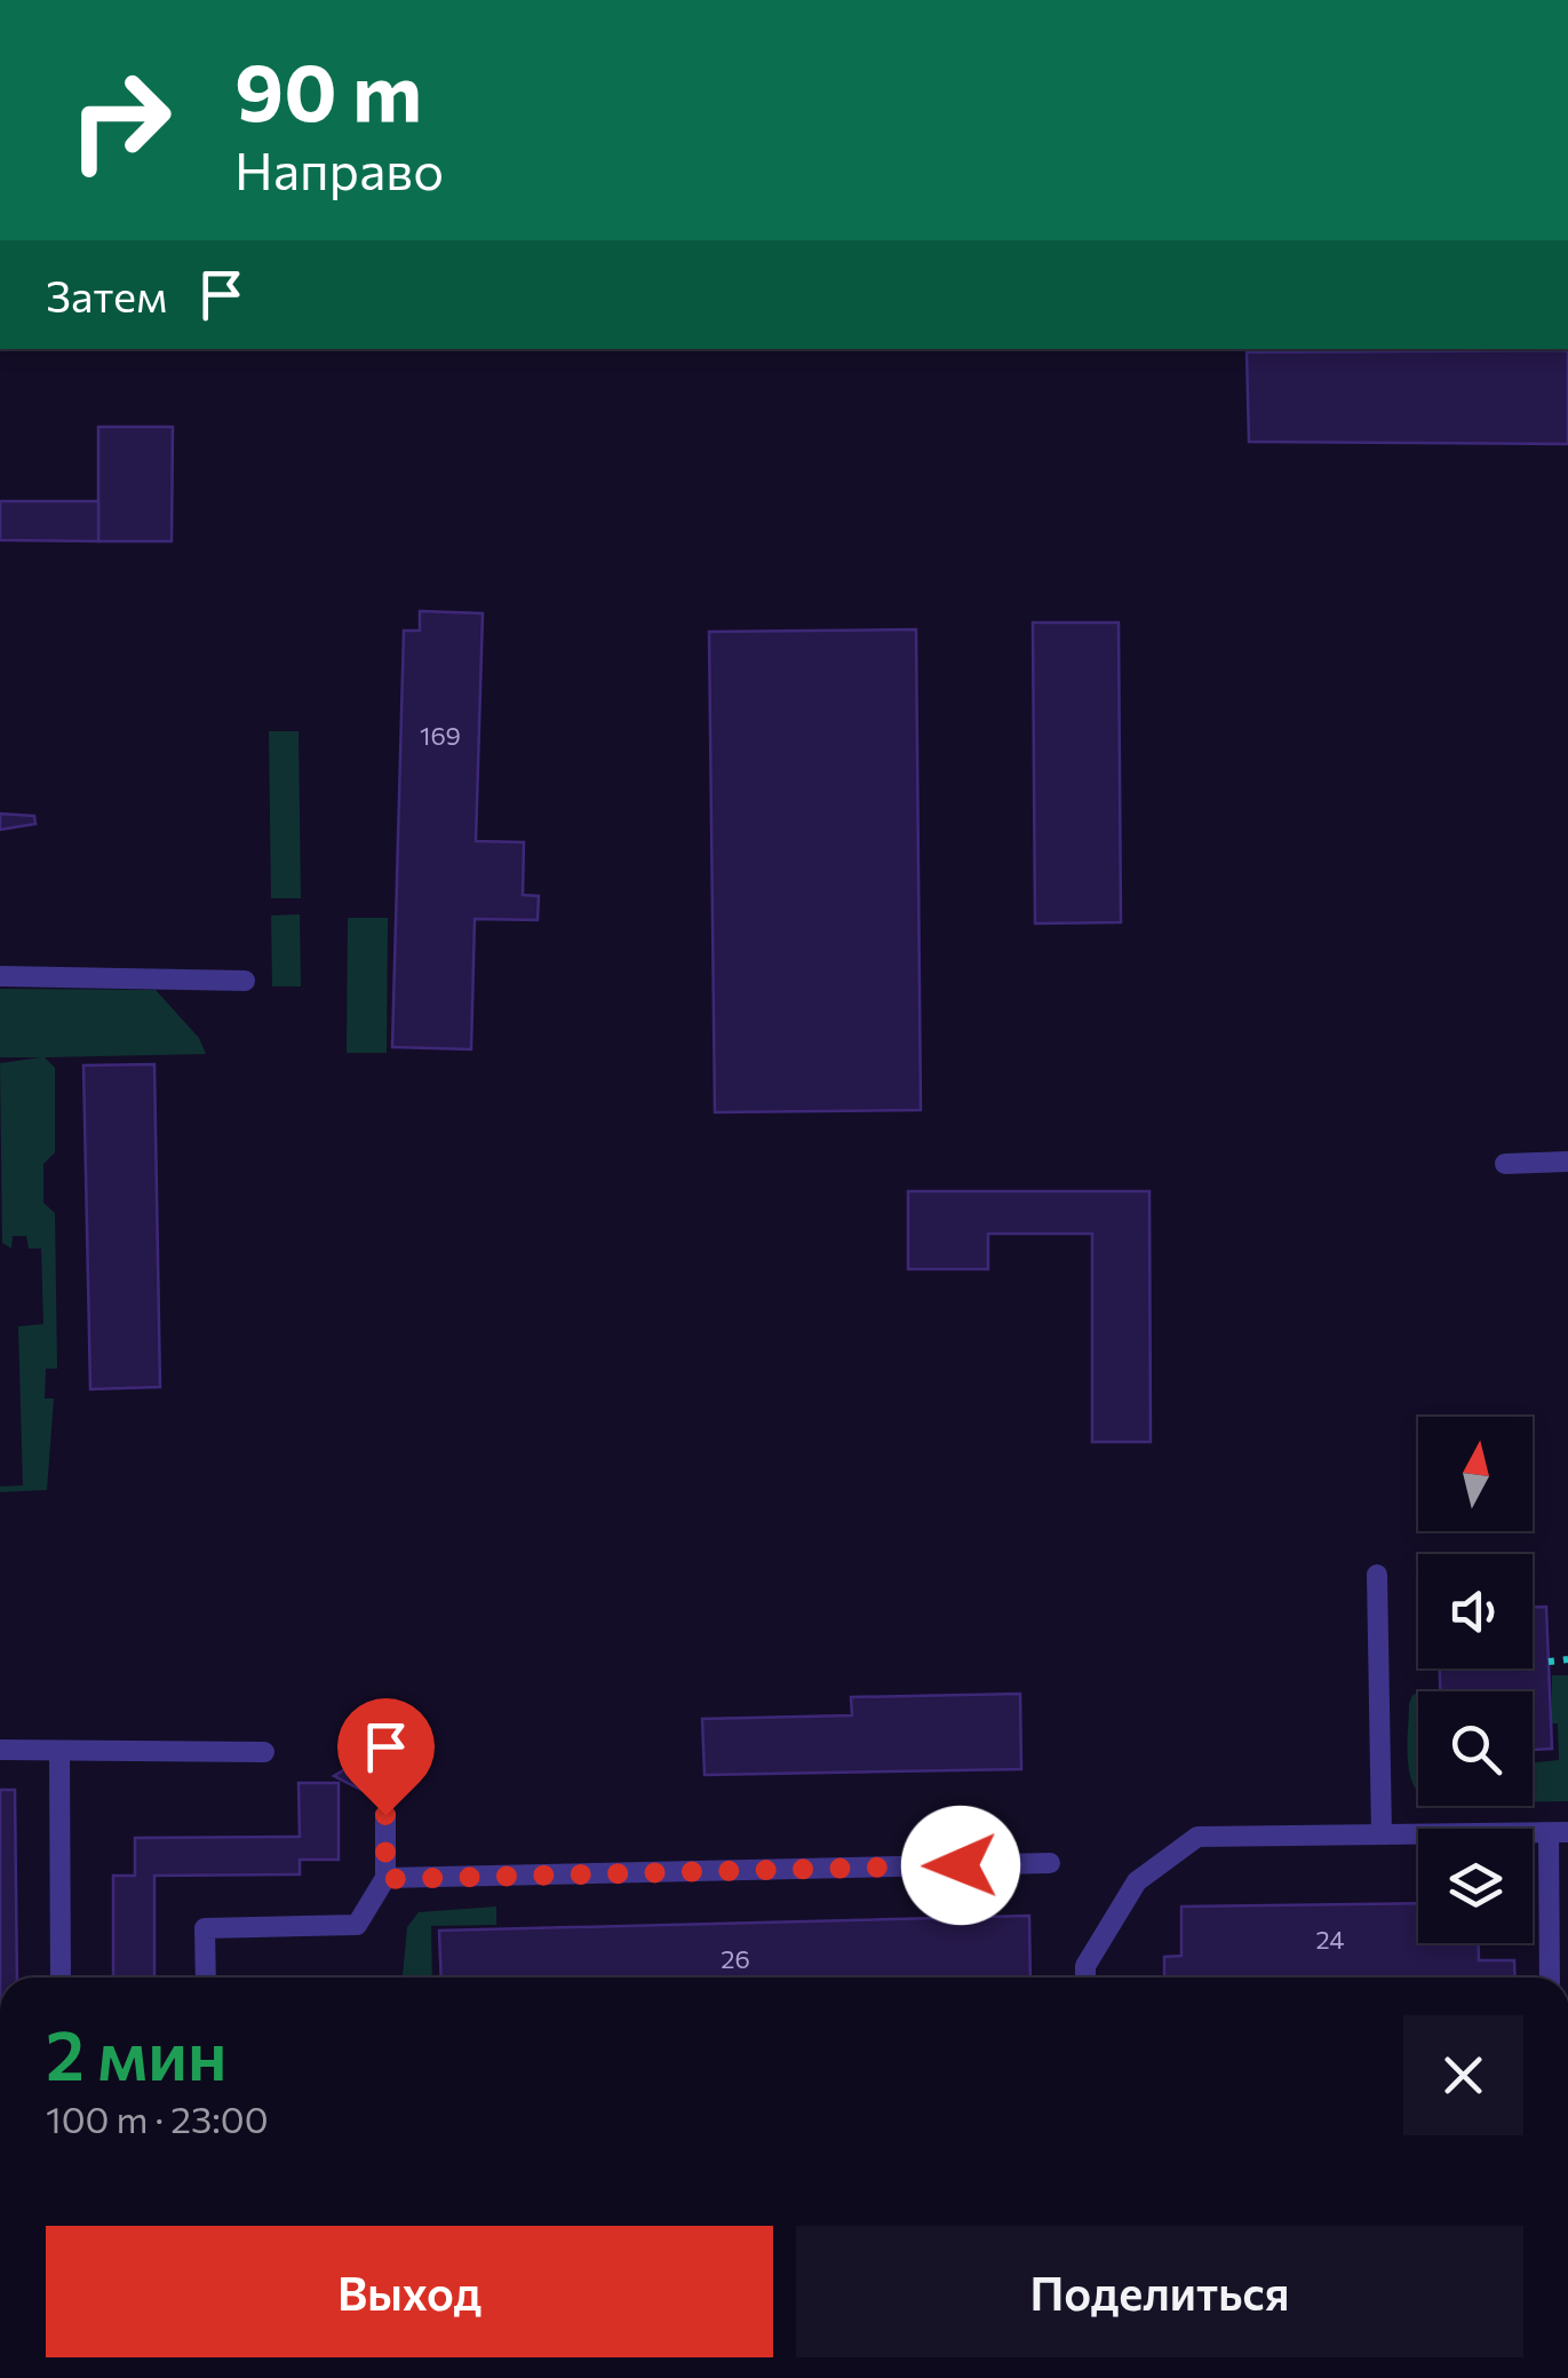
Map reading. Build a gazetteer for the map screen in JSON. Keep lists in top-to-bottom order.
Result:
{
  "house_numbers": ["169", "24", "26"],
  "north": "top",
  "page": {
    "turn": ["90 m", "Направо"],
    "then": "Затем",
    "heading": ["2 мин", "100 m · 23:00"],
    "buttons": ["Выход", "Поделиться"]
  }
}
